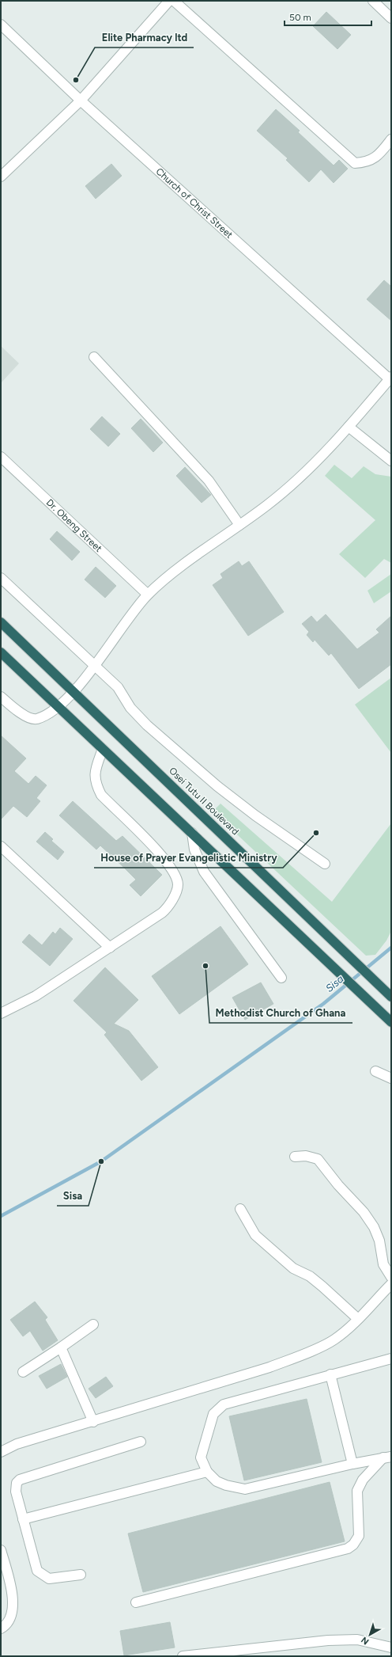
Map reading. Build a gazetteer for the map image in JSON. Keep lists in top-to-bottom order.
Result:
{
  "streets": {
    "highway": ["Osei Tutu II Boulevard"],
    "street": ["Church of Christ Street", "Dr. Obeng Street"]
  },
  "water": ["Sisa"],
  "places": [
    "Elite Pharmacy ltd",
    "House of Prayer Evangelistic Ministry",
    "Methodist Church of Ghana",
    "Sisa"
  ],
  "scale_bar": "50 m",
  "north": "bottom left"
}
